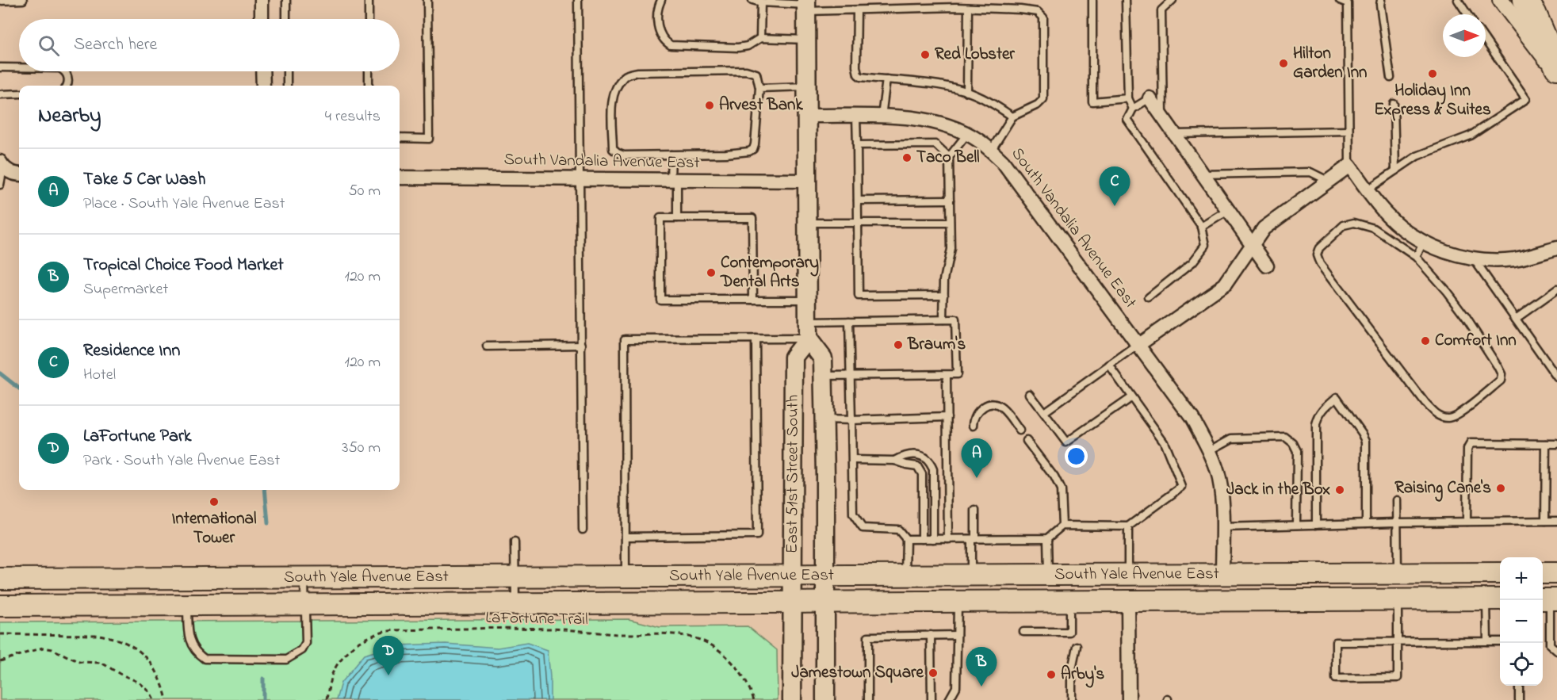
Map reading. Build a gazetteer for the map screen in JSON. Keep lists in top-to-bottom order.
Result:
{
  "streets": {
    "main road": ["East 51st Street South", "South Yale Avenue East"],
    "street": ["South Vandalia Avenue East"],
    "path": ["LaFortune Trail"]
  },
  "crossings": [
    ["South Vandalia Avenue East", "South Yale Avenue East"],
    ["East 51st Street South", "South Yale Avenue East"]
  ],
  "places": [
    "Red Lobster",
    "Hilton Garden Inn",
    "Holiday Inn Express & Suites",
    "Arvest Bank",
    "Taco Bell",
    "Contemporary Dental Arts",
    "Comfort Inn",
    "Braum's",
    "Raising Cane's",
    "Jack in the Box",
    "International Tower",
    "Jamestown Square",
    "Arby's"
  ],
  "north": "right",
  "page": {
    "search": "Search here",
    "heading": ["Nearby", "4 results"],
    "list": [
      {
        "mark": "A",
        "name": "Take 5 Car Wash",
        "note": "Place · South Yale Avenue East",
        "value": "50 m"
      },
      {
        "mark": "B",
        "name": "Tropical Choice Food Market",
        "note": "Supermarket",
        "value": "120 m"
      },
      {
        "mark": "C",
        "name": "Residence Inn",
        "note": "Hotel",
        "value": "120 m"
      },
      {
        "mark": "D",
        "name": "LaFortune Park",
        "note": "Park · South Yale Avenue East",
        "value": "350 m"
      }
    ],
    "pins": [
      "C",
      "A",
      "D",
      "B"
    ],
    "map_buttons": ["+", "−"]
  }
}
